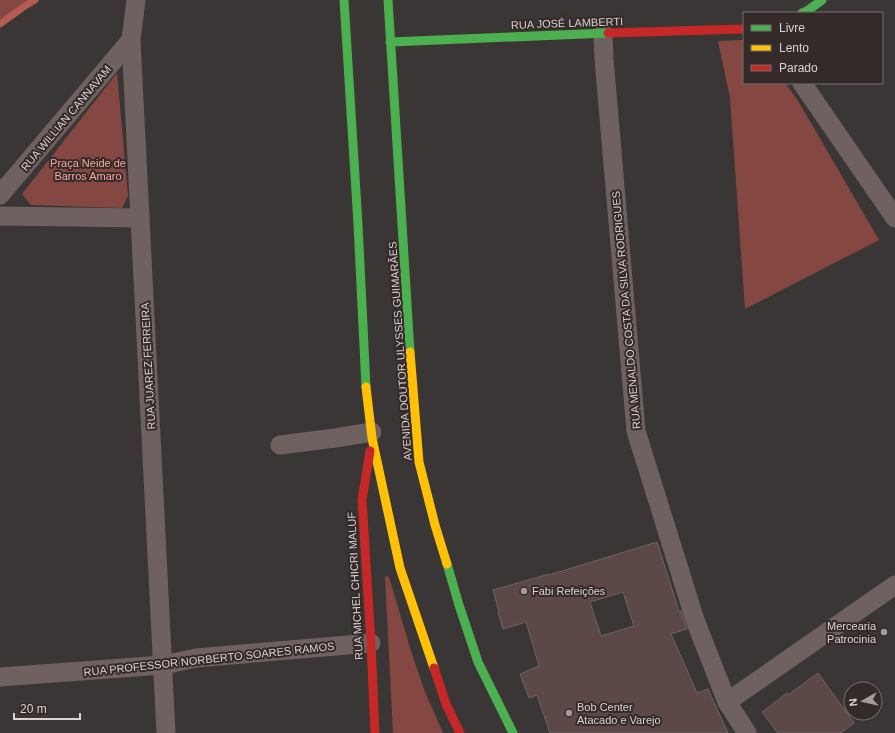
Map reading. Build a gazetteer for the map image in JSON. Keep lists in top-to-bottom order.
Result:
{
  "streets": {
    "main road": ["RUA JOSÉ LAMBERTI", "AVENIDA DOUTOR ULYSSES GUIMARÃES", "RUA MICHEL CHICRI MALUF"],
    "street": [
      "RUA WILLIAN CANNAVAM",
      "RUA MENALDO COSTA DA SILVA RODRIGUES",
      "RUA JUAREZ FERREIRA",
      "RUA PROFESSOR NORBERTO SOARES RAMOS"
    ]
  },
  "crossings": [
    ["RUA JOSÉ LAMBERTI", "RUA MENALDO COSTA DA SILVA RODRIGUES"],
    ["RUA JOSÉ LAMBERTI", "AVENIDA DOUTOR ULYSSES GUIMARÃES"],
    ["RUA WILLIAN CANNAVAM", "RUA JUAREZ FERREIRA"],
    ["RUA JUAREZ FERREIRA", "RUA PROFESSOR NORBERTO SOARES RAMOS"],
    ["RUA MICHEL CHICRI MALUF", "RUA PROFESSOR NORBERTO SOARES RAMOS"]
  ],
  "parks": ["Praça Neide de Barros Amaro"],
  "places": ["Fabi Refeições", "Mercearia Patrocinia", "Bob Center Atacado e Varejo"],
  "legend": ["Livre", "Lento", "Parado"],
  "scale_bar": "20 m",
  "north": "left"
}
